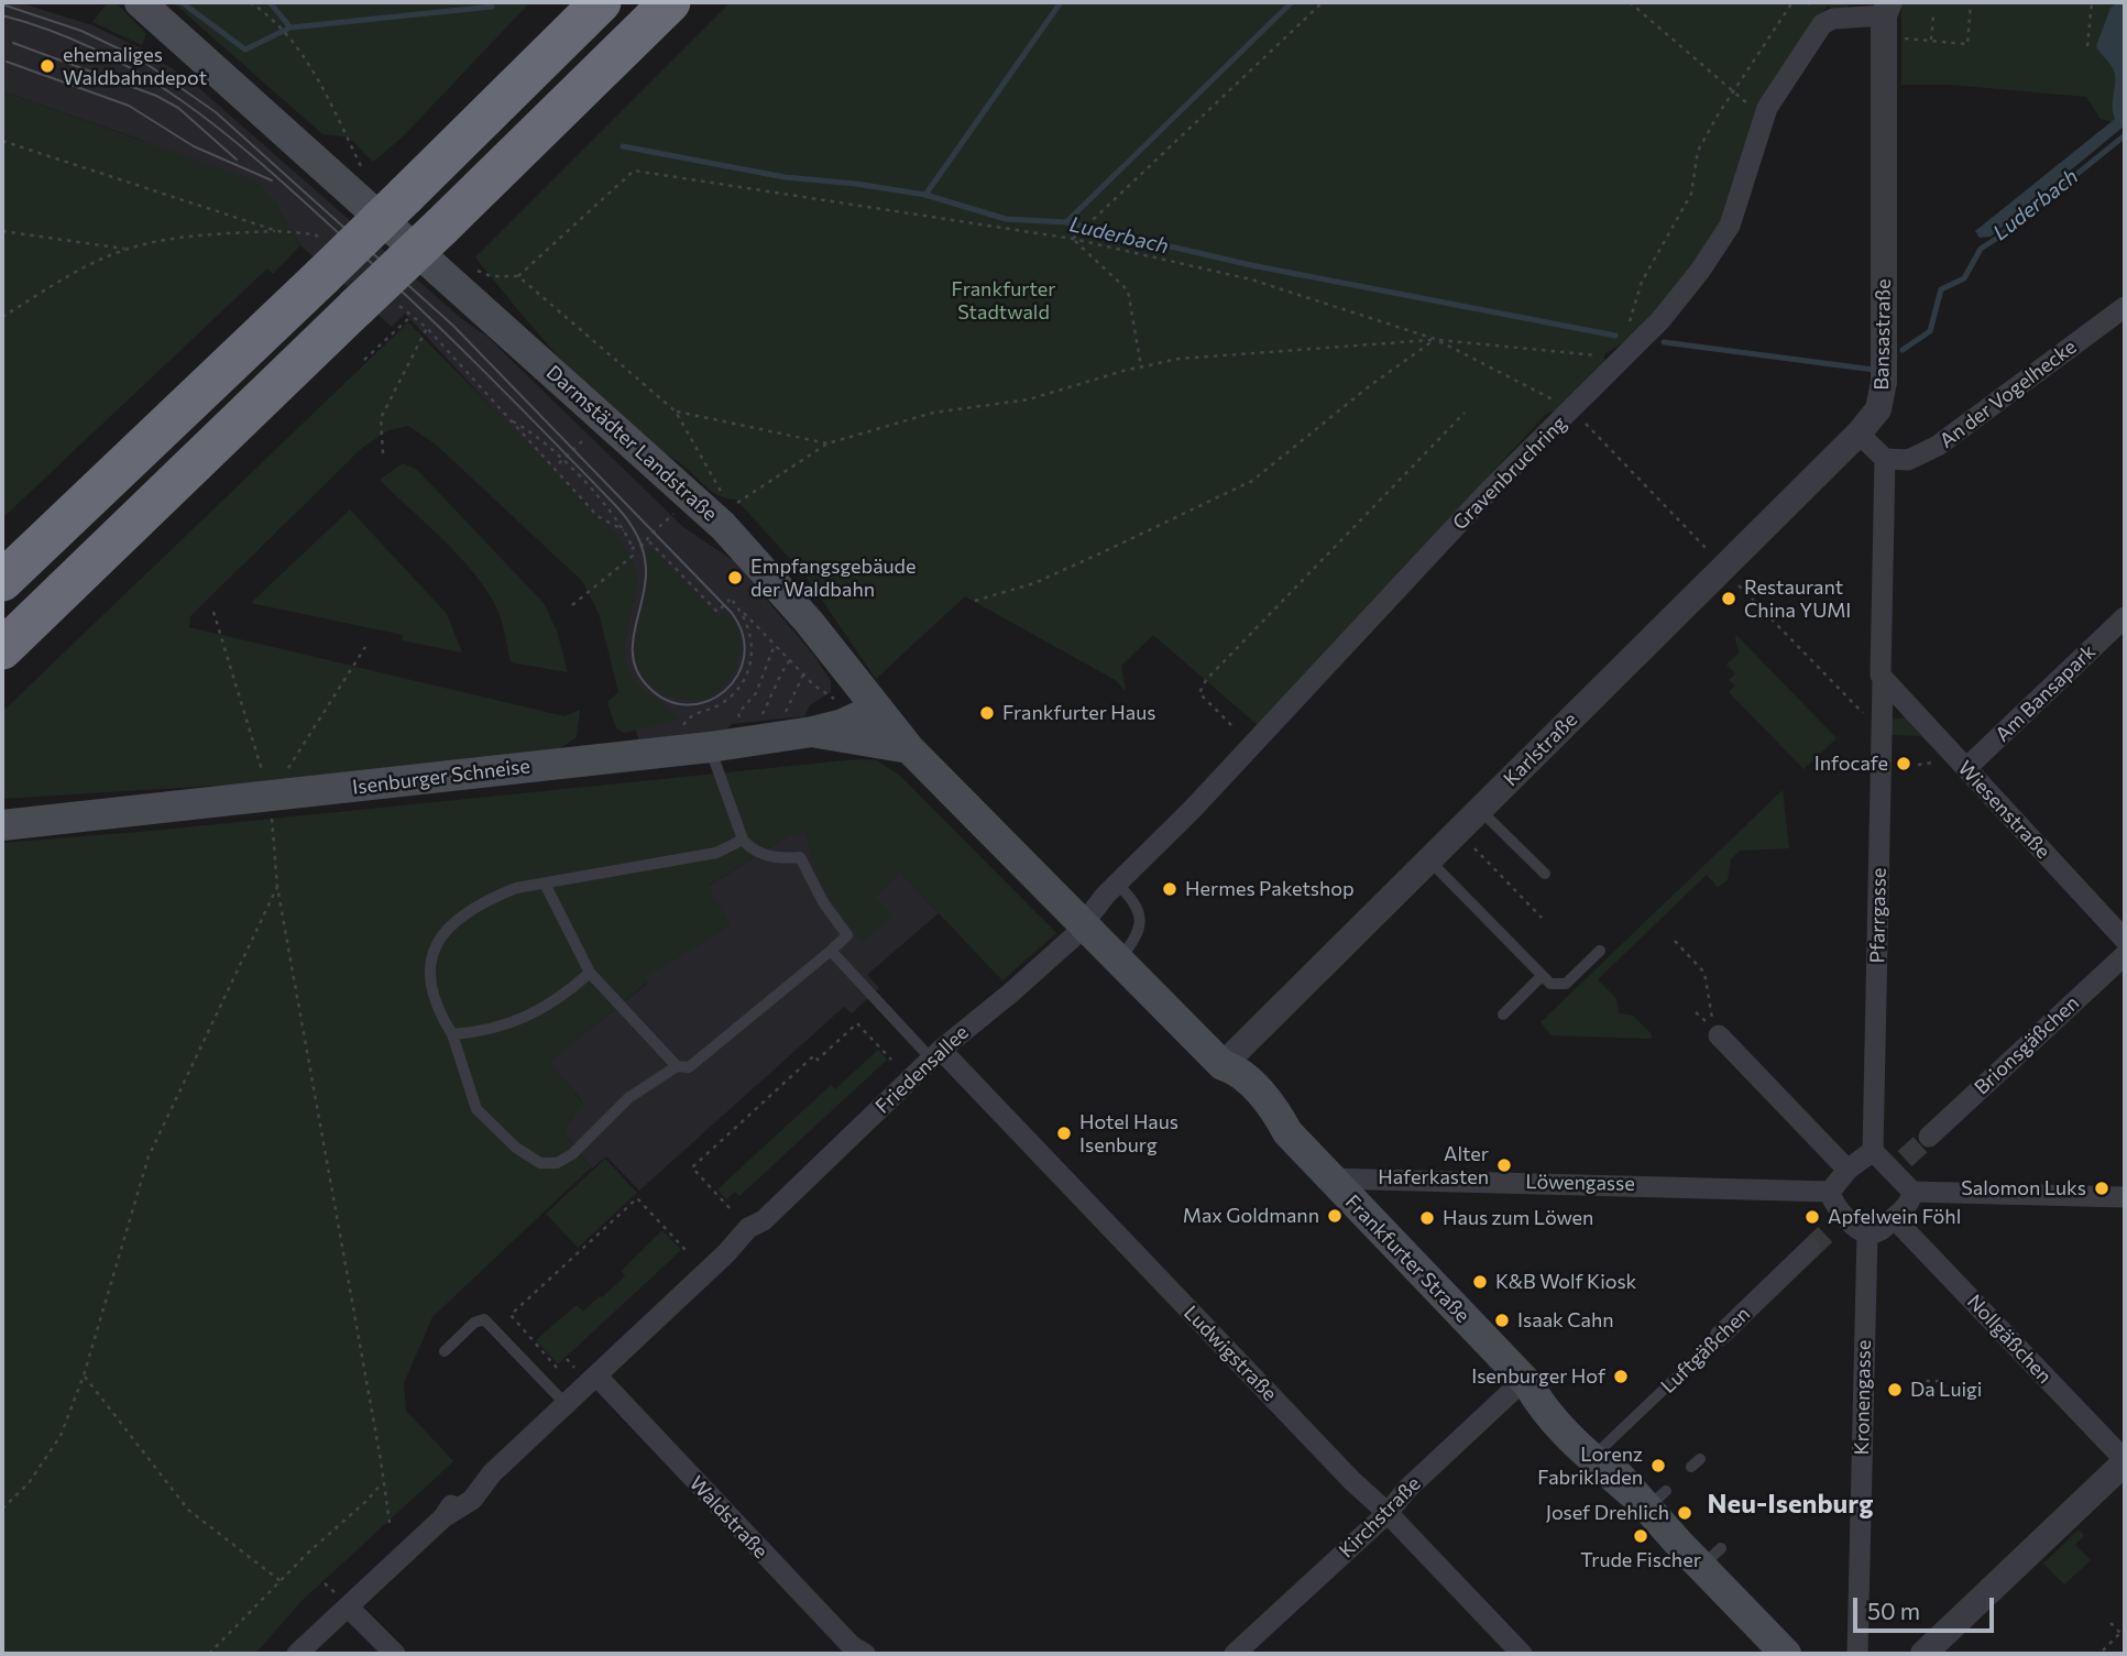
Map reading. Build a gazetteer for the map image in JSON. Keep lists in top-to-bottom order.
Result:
{
  "streets": {
    "main road": ["Darmstädter Landstraße", "Isenburger Schneise", "Frankfurter Straße"],
    "street": [
      "Bansastraße",
      "An der Vogelhecke",
      "Gravenbruchring",
      "Am Bansapark",
      "Karlstraße",
      "Wiesenstraße",
      "Pfarrgasse",
      "Brionsgäßchen",
      "Friedensallee",
      "Löwengasse",
      "Nollgäßchen",
      "Luftgäßchen",
      "Ludwigstraße",
      "Kronengasse",
      "Waldstraße",
      "Kirchstraße"
    ]
  },
  "crossings": [
    ["Bansastraße", "Gravenbruchring"],
    ["Bansastraße", "Karlstraße"],
    ["Darmstädter Landstraße", "Gravenbruchring"],
    ["Darmstädter Landstraße", "Isenburger Schneise"],
    ["Darmstädter Landstraße", "Friedensallee"],
    ["Darmstädter Landstraße", "Frankfurter Straße"],
    ["Gravenbruchring", "Friedensallee"],
    ["Gravenbruchring", "Frankfurter Straße"],
    ["Am Bansapark", "Wiesenstraße"],
    ["Karlstraße", "Frankfurter Straße"],
    ["Wiesenstraße", "Pfarrgasse"],
    ["Pfarrgasse", "Löwengasse"],
    ["Pfarrgasse", "Nollgäßchen"],
    ["Pfarrgasse", "Kronengasse"],
    ["Friedensallee", "Frankfurter Straße"],
    ["Friedensallee", "Ludwigstraße"],
    ["Friedensallee", "Waldstraße"],
    ["Löwengasse", "Frankfurter Straße"],
    ["Löwengasse", "Nollgäßchen"],
    ["Löwengasse", "Kronengasse"],
    ["Frankfurter Straße", "Luftgäßchen"],
    ["Frankfurter Straße", "Kirchstraße"],
    ["Nollgäßchen", "Kronengasse"],
    ["Ludwigstraße", "Kirchstraße"]
  ],
  "districts": ["Neu-Isenburg"],
  "water": ["Luderbach"],
  "parks": ["Frankfurter Stadtwald"],
  "places": [
    "ehemaliges Waldbahndepot",
    "Empfangsgebäude der Waldbahn",
    "Restaurant China YUMI",
    "Frankfurter Haus",
    "Infocafe",
    "Hermes Paketshop",
    "Hotel Haus Isenburg",
    "Alter Haferkasten",
    "Salomon Luks",
    "Max Goldmann",
    "Apfelwein Föhl",
    "Haus zum Löwen",
    "K&B Wolf Kiosk",
    "Isaak Cahn",
    "Isenburger Hof",
    "Da Luigi",
    "Lorenz Fabrikladen",
    "Josef Drehlich",
    "Trude Fischer"
  ],
  "scale_bar": "50 m"
}
